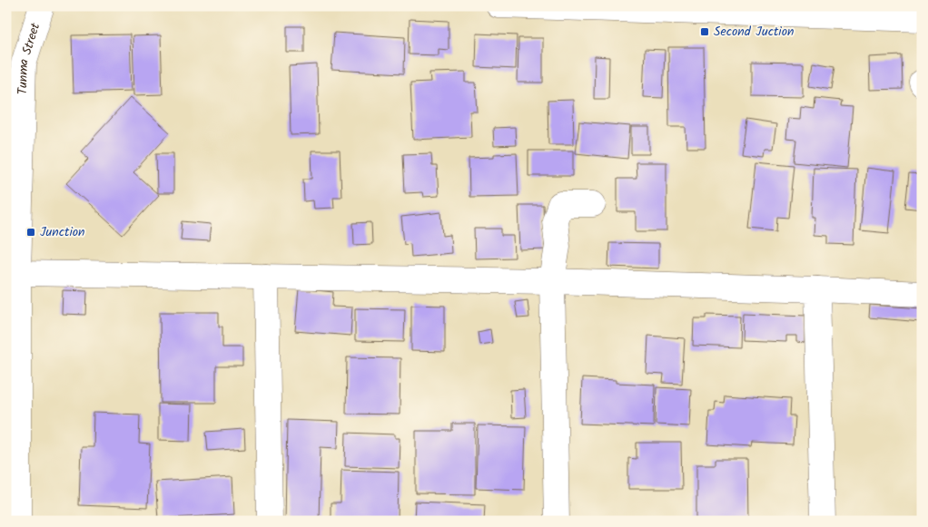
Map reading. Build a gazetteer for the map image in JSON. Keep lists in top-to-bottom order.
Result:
{
  "streets": {
    "street": ["Tunma Street"]
  },
  "places": {
    "transit": ["Second Juction", "Junction"]
  }
}
